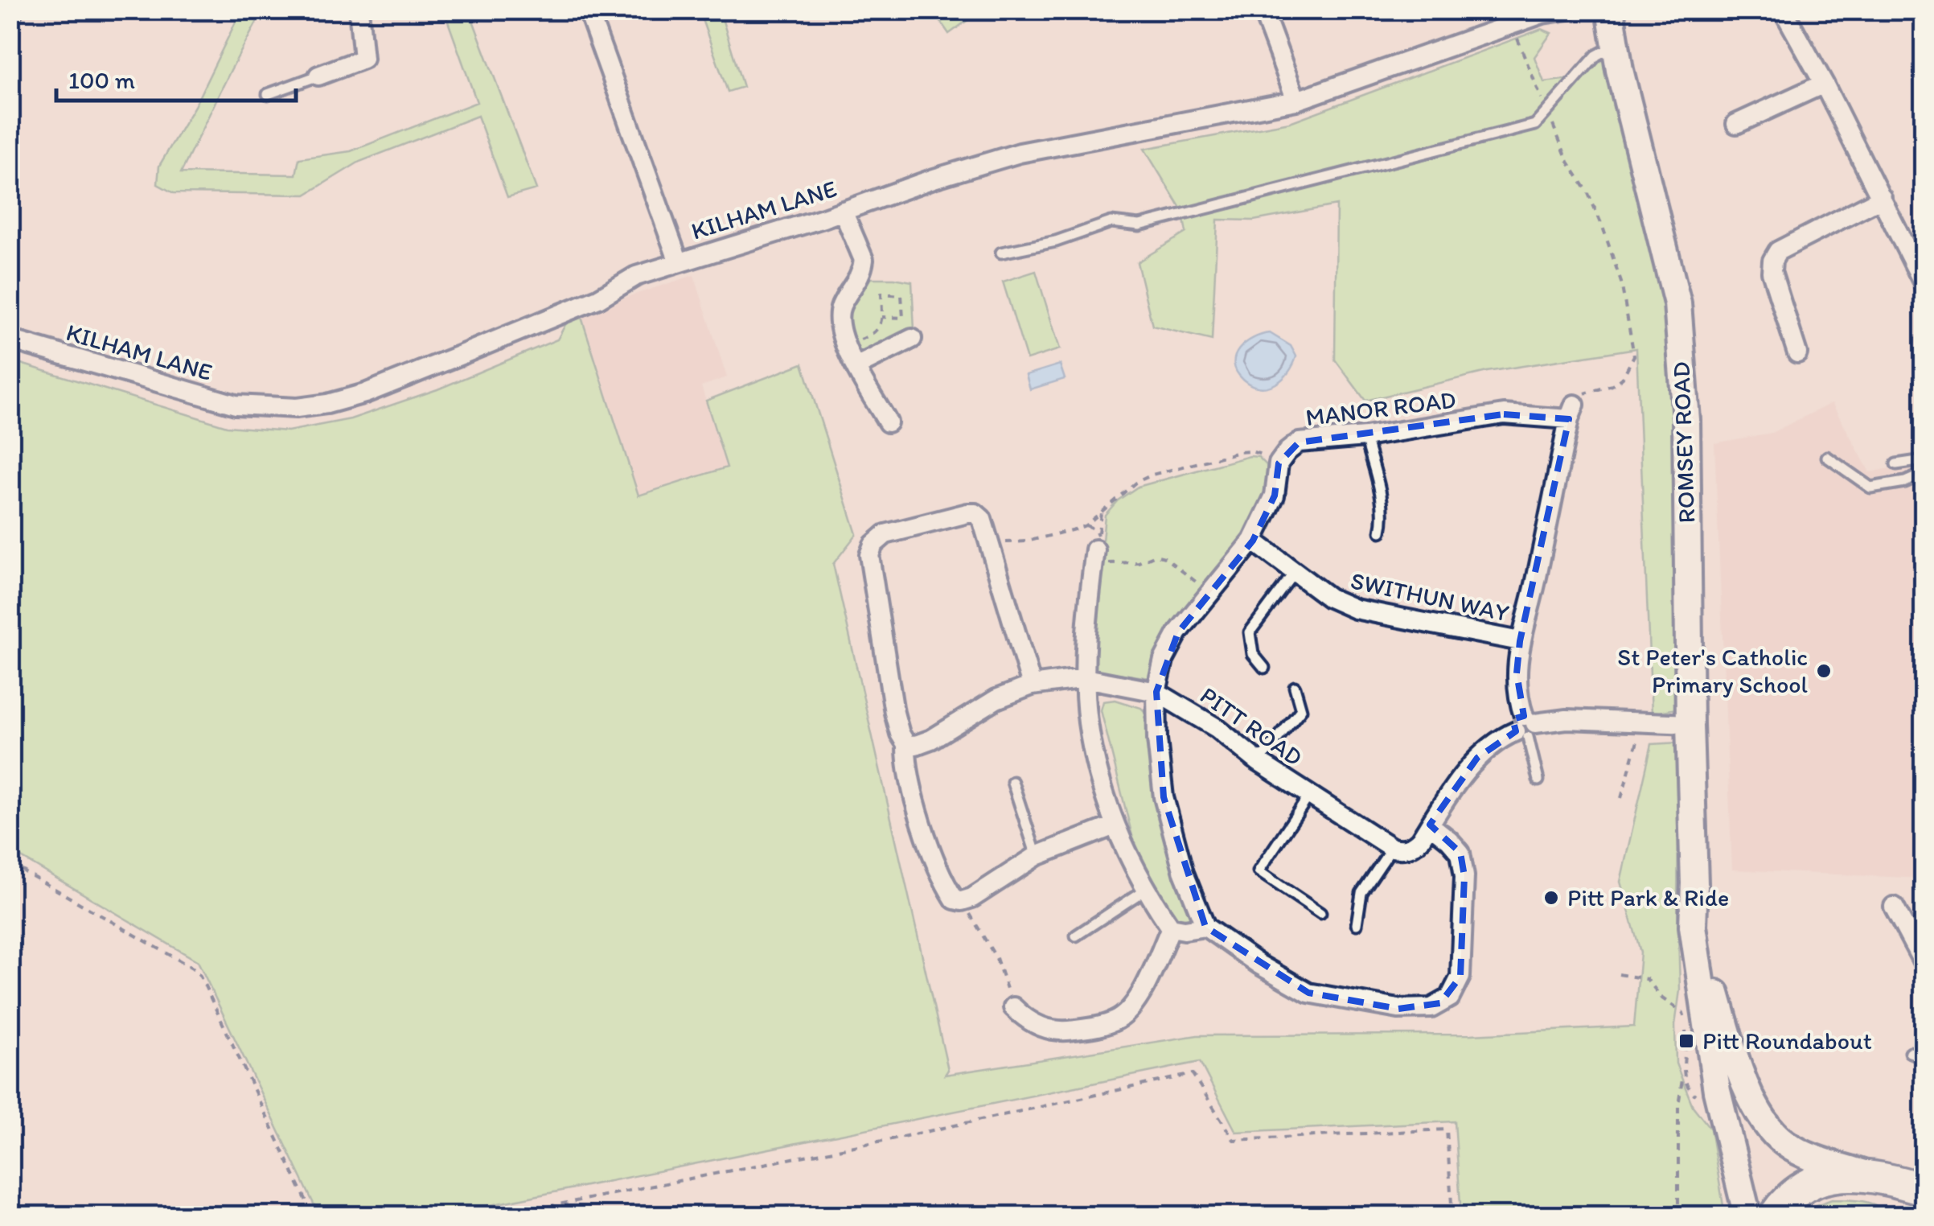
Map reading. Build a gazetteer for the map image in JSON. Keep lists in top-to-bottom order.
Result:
{
  "streets": {
    "main road": ["ROMSEY ROAD"],
    "street": [
      "KILHAM LANE",
      "MANOR ROAD",
      "SWITHUN WAY",
      "PITT ROAD"
    ]
  },
  "places": {
    "other": ["St Peter's Catholic Primary School", "Pitt Park & Ride"],
    "transit": ["Pitt Roundabout"]
  },
  "scale_bar": "100 m"
}
